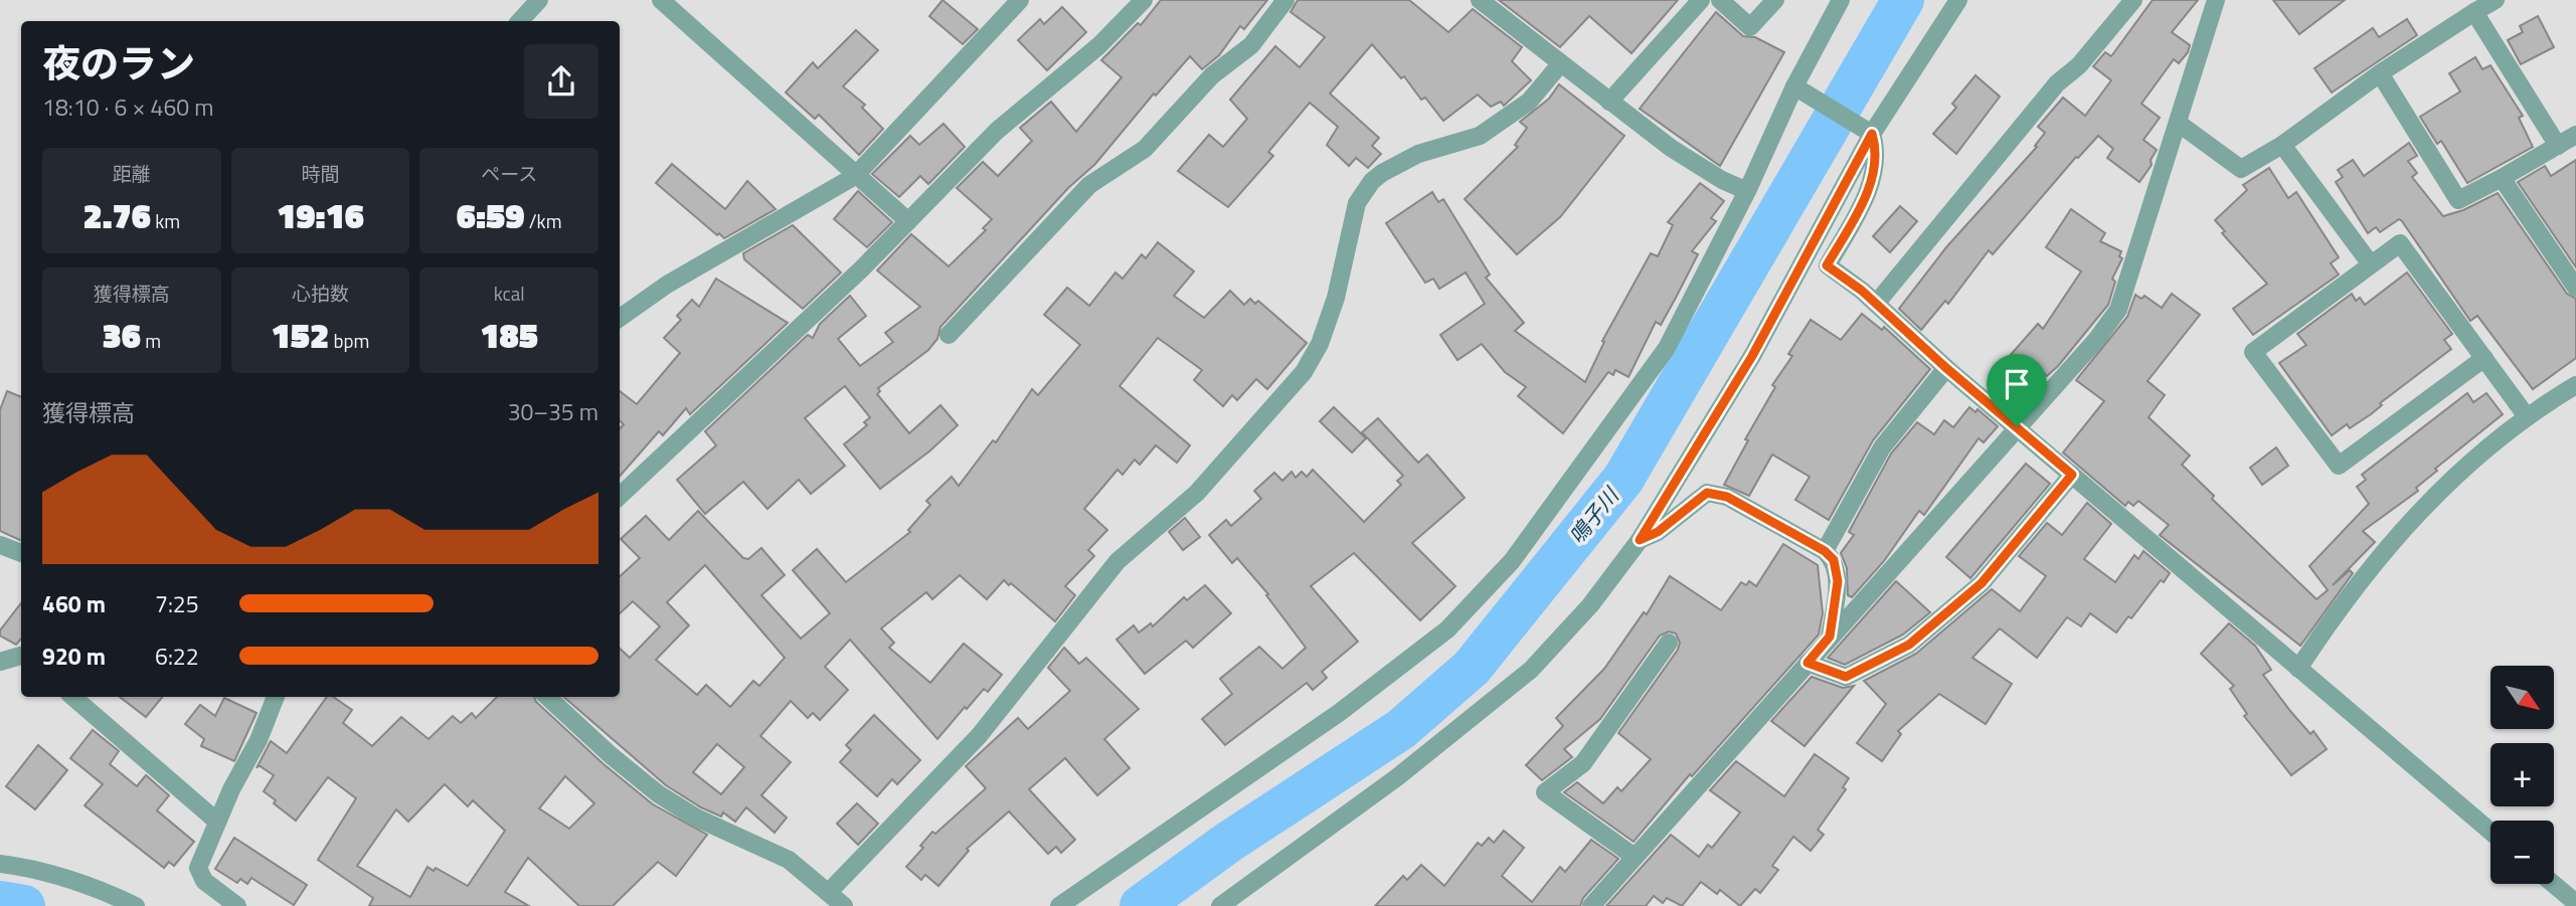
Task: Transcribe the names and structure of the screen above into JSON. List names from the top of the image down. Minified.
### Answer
{"water":["鳴子川"],"north":"bottom right","page":{"heading":["夜のラン","18:10 · 6 × 460 m"],"stats":[["距離","2.76 km"],["時間","19:16"],["ペース","6:59 /km"],["獲得標高","36 m"],["心拍数","152 bpm"],["kcal","185"]],"chart":["獲得標高","30–35 m"],"list":[{"name":"460 m","note":"7:25"},{"name":"920 m","note":"6:22"}],"map_buttons":["+","−"]}}
